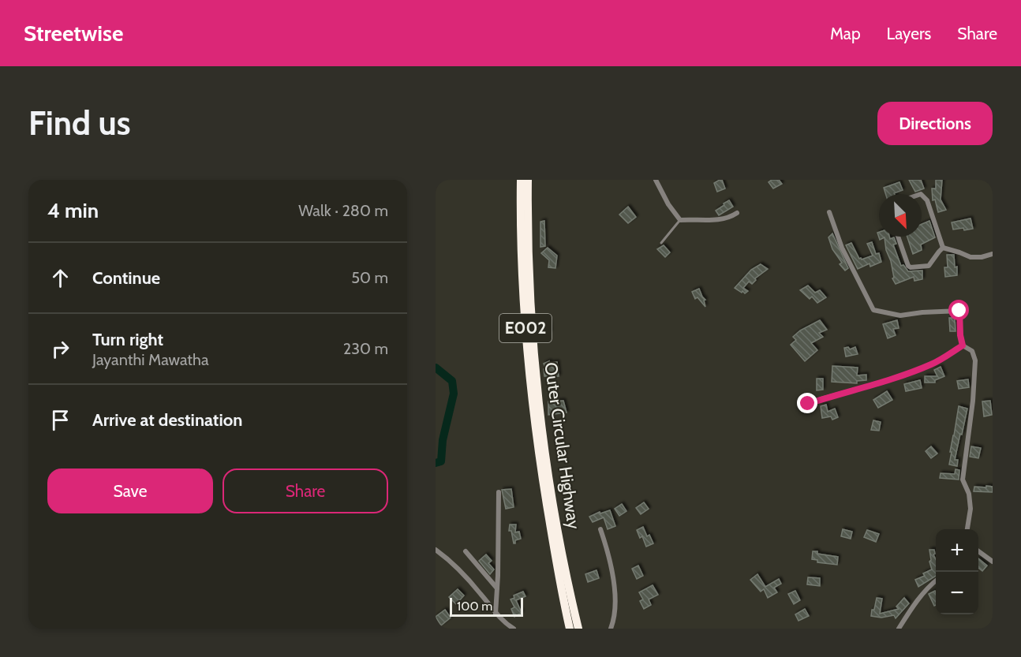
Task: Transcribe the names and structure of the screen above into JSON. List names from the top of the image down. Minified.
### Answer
{"streets":{"highway":["E002","Outer Circular Highway"]},"scale_bar":"100 m","north":"bottom right","page":{"header":"Streetwise","nav":["Map","Layers","Share"],"buttons":["Directions",["Save","Share"]],"title":"Find us","heading":["4 min","Walk · 280 m"],"list":[["Continue","50 m"],["Turn right","Jayanthi Mawatha","230 m"],"Arrive at destination"],"map_buttons":["+","−"],"scale":"100 m"}}
